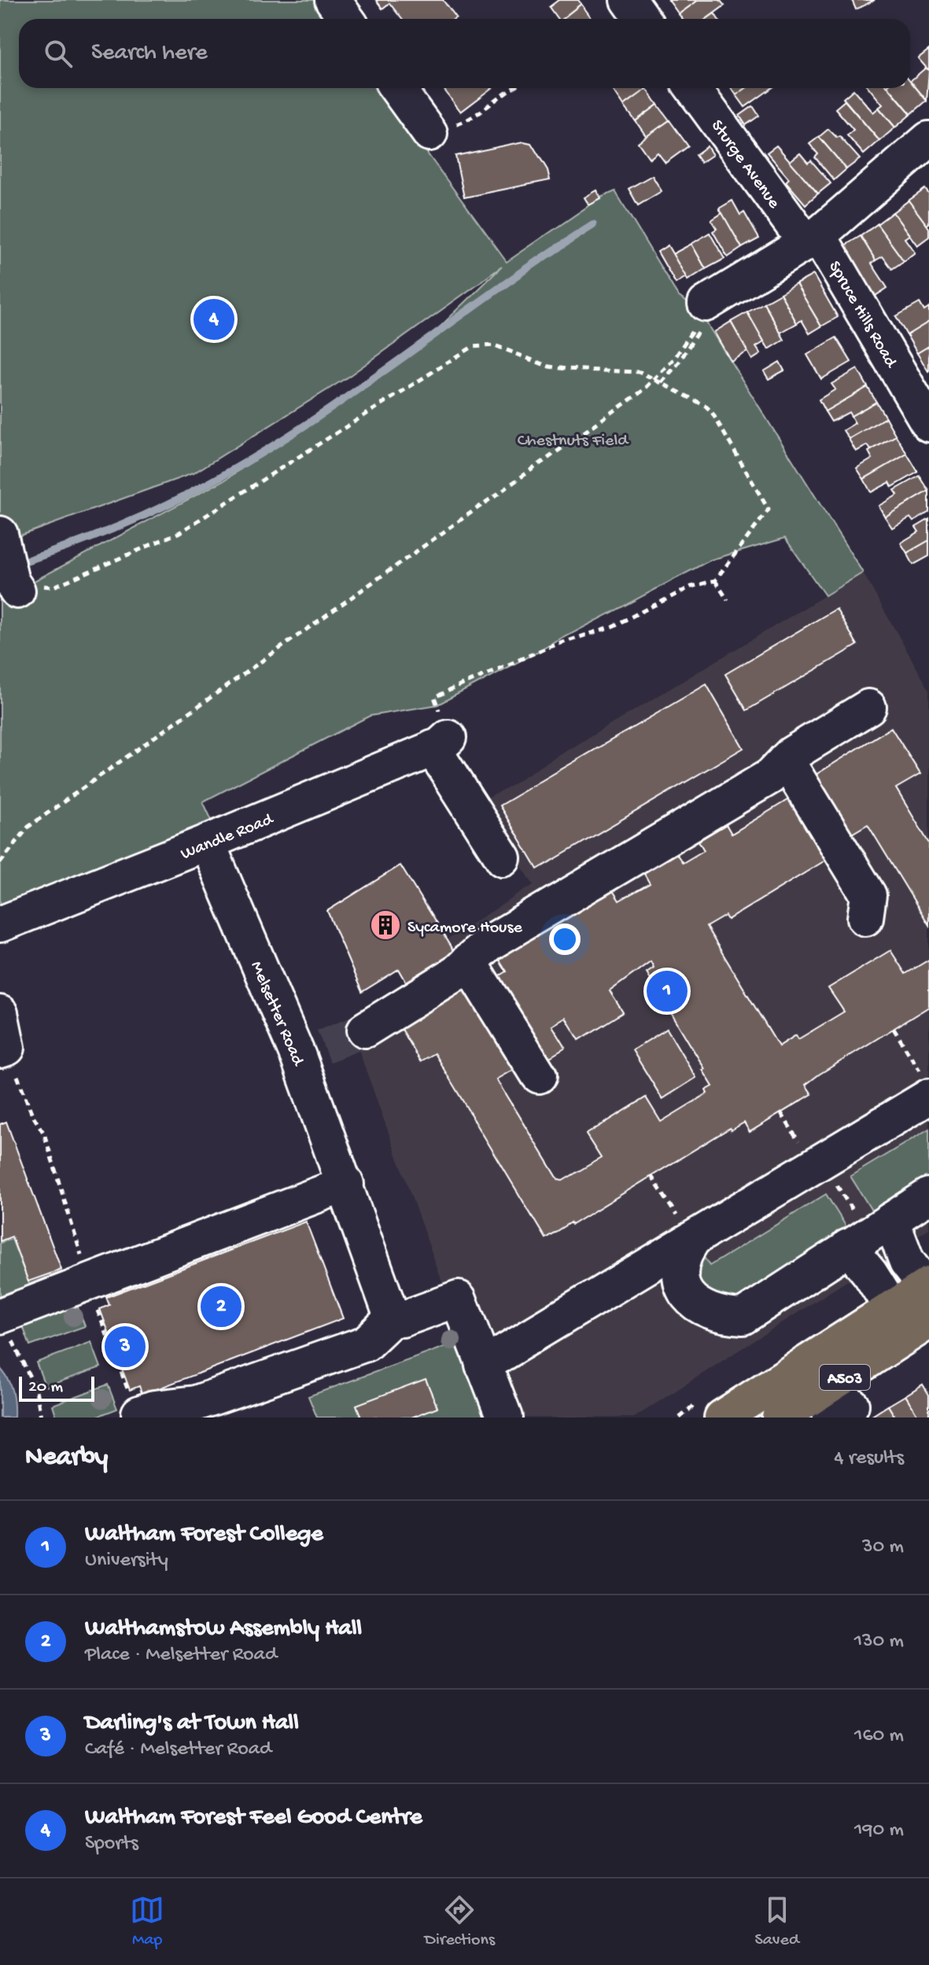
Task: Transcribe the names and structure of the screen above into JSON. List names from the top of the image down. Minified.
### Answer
{"streets":{"main road":["A503"],"street":["Sturge Avenue","Spruce Hills Road","Wandle Road","Melsetter Road"]},"crossings":[["Sturge Avenue","Spruce Hills Road"],["Wandle Road","Melsetter Road"]],"parks":["Chestnuts Field"],"places":{"building":["Sycamore House"]},"scale_bar":"20 m","page":{"search":"Search here","pins":["4","1","2","3"],"scale":"20 m","heading":["Nearby","4 results"],"list":[{"mark":"1","name":"Waltham Forest College","note":"University","value":"30 m"},{"mark":"2","name":"Walthamstow Assembly Hall","note":"Place · Melsetter Road","value":"130 m"},{"mark":"3","name":"Darling's at Town Hall","note":"Café · Melsetter Road","value":"160 m"},{"mark":"4","name":"Waltham Forest Feel Good Centre","note":"Sports","value":"190 m"}],"nav":["Map","Directions","Saved"]}}
